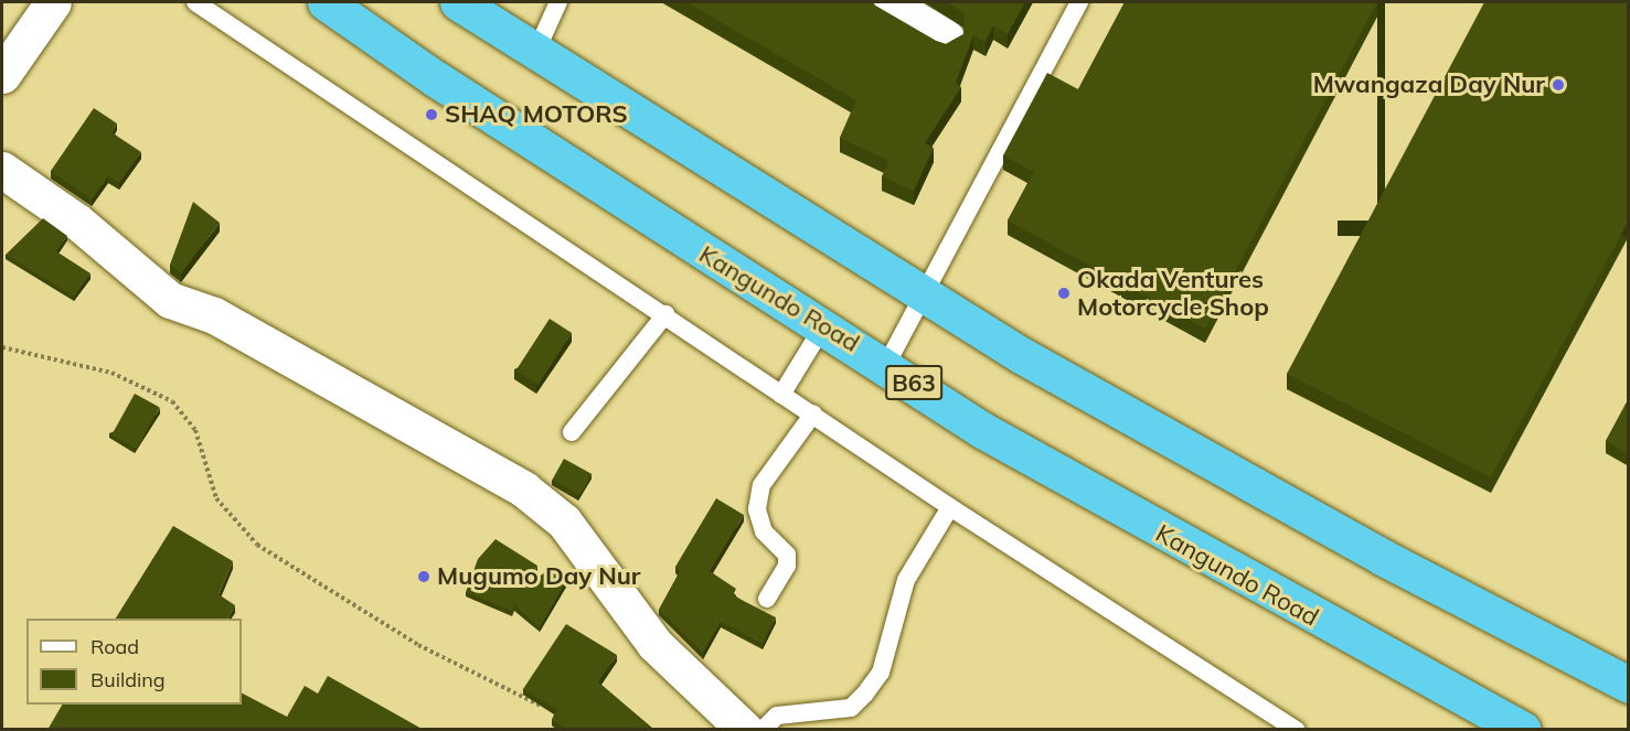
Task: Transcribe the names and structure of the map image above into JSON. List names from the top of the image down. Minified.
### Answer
{"streets":{"highway":["Kangundo Road","B63"]},"places":["Mwangaza Day Nur","SHAQ MOTORS","Okada Ventures Motorcycle Shop","Mugumo Day Nur"],"legend":["Road","Building"]}
